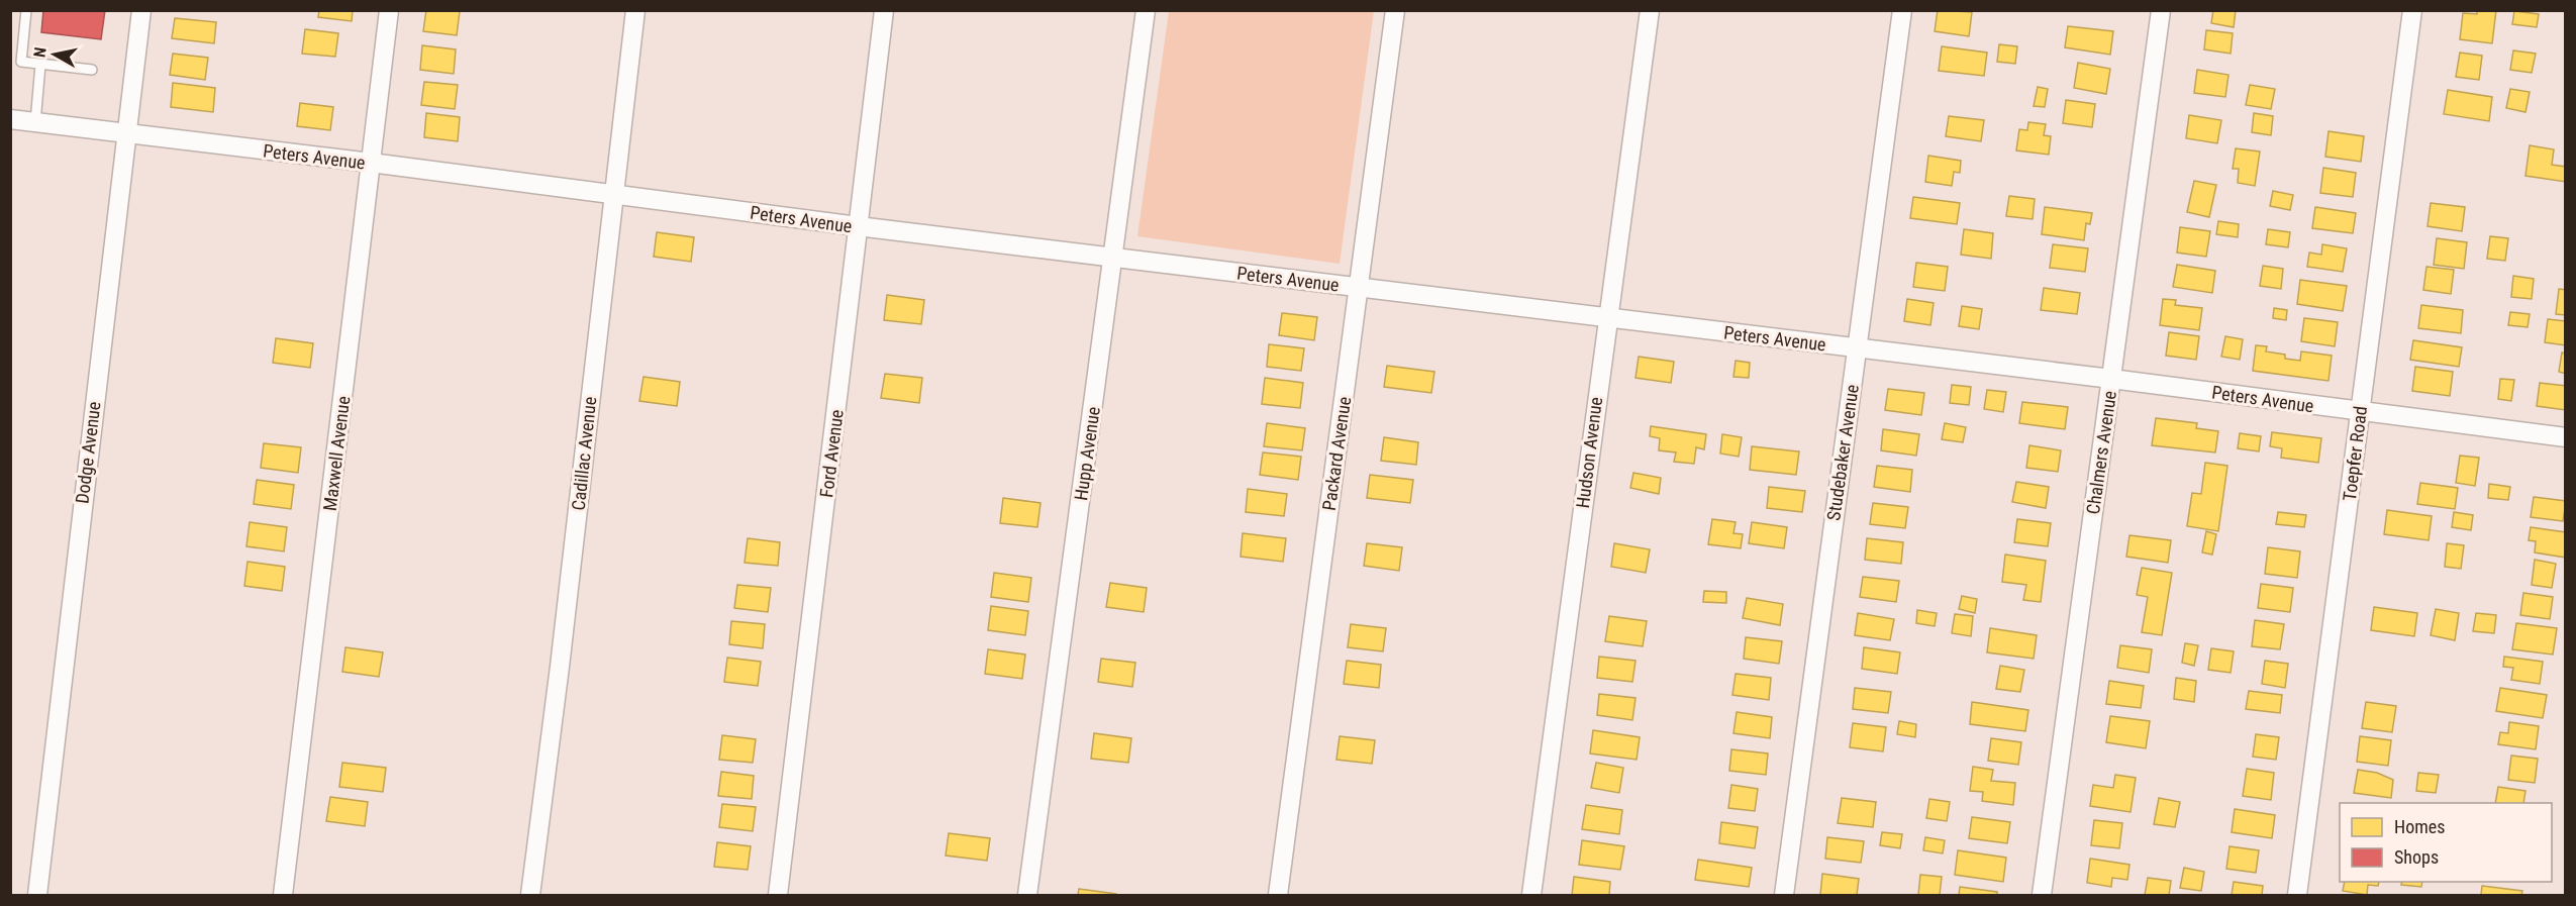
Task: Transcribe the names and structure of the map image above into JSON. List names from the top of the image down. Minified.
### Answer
{"streets":{"street":["Peters Avenue","Dodge Avenue","Hudson Avenue","Studebaker Avenue","Chalmers Avenue","Maxwell Avenue","Cadillac Avenue","Ford Avenue","Hupp Avenue","Packard Avenue","Toepfer Road"]},"crossings":[["Peters Avenue","Dodge Avenue"],["Peters Avenue","Hudson Avenue"],["Peters Avenue","Studebaker Avenue"],["Peters Avenue","Chalmers Avenue"],["Peters Avenue","Maxwell Avenue"],["Peters Avenue","Cadillac Avenue"],["Peters Avenue","Ford Avenue"],["Peters Avenue","Hupp Avenue"],["Peters Avenue","Packard Avenue"],["Peters Avenue","Toepfer Road"]],"legend":["Homes","Shops"],"north":"left"}
